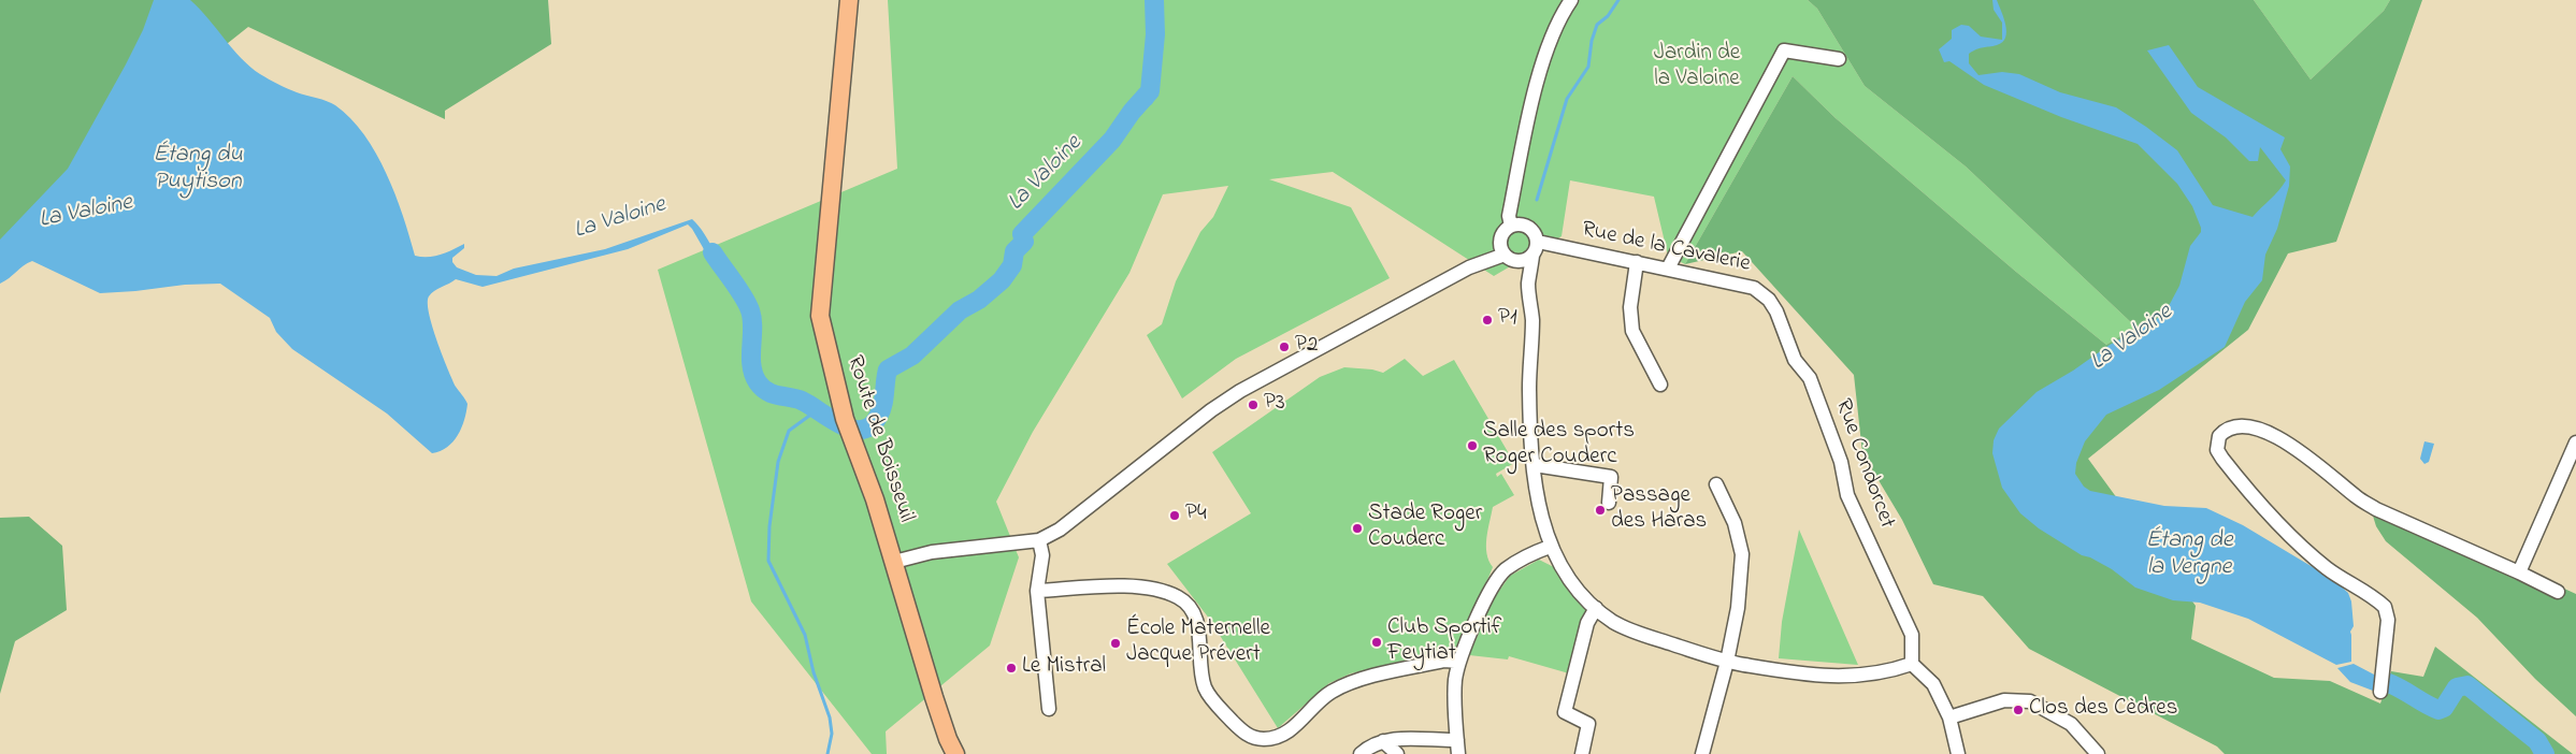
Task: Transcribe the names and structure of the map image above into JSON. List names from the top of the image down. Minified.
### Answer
{"streets":{"main road":["Route de Boisseuil"],"street":["Rue de la Cavalerie","Rue Condorcet"]},"crossings":[["Rue de la Cavalerie","Rue Condorcet"]],"water":["Étang du Puytison","La Valoine","Étang de la Vergne"],"parks":["Jardin de la Valoine"],"places":["P1","P2","P3","Salle des sports Roger Couderc","Passage des Haras","P4","Stade Roger Couderc","Club Sportif Feytiat","École Maternelle Jacque Prévert","Le Mistral","Clos des Cèdres"]}
